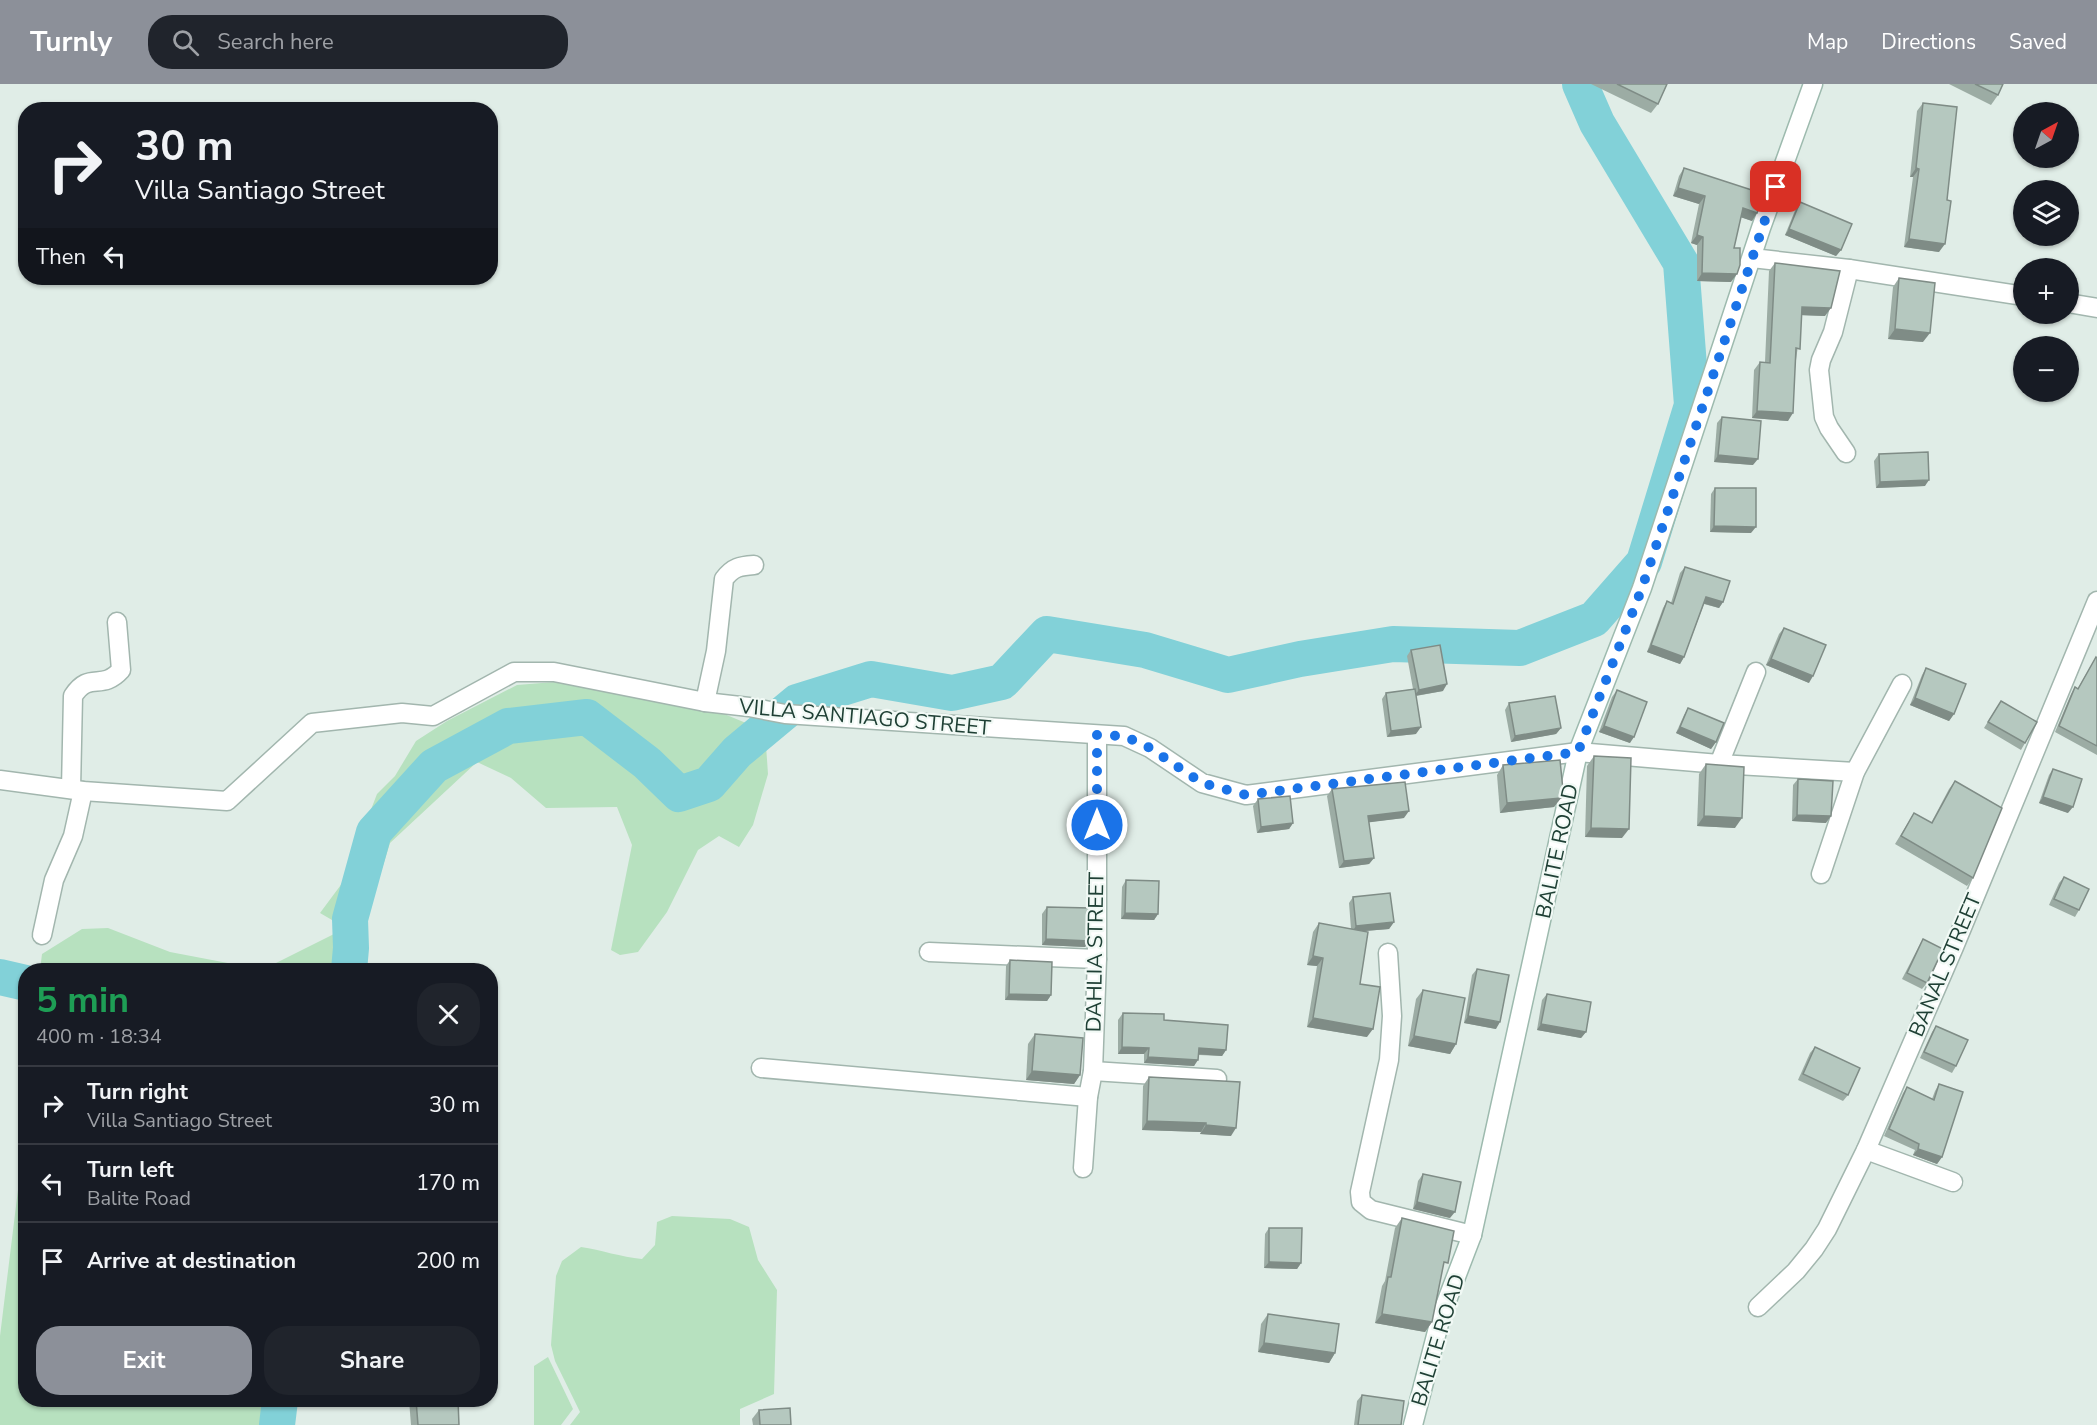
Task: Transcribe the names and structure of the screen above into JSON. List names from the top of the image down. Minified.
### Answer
{"streets":{"street":["VILLA SANTIAGO STREET","BALITE ROAD","DAHLIA STREET","BANAL STREET"]},"crossings":[["VILLA SANTIAGO STREET","BALITE ROAD"],["VILLA SANTIAGO STREET","DAHLIA STREET"]],"north":"top right","page":{"header":"Turnly","search":"Search here","nav":["Map","Directions","Saved"],"map_buttons":["+","−"],"turn":["30 m","Villa Santiago Street"],"then":"Then","heading":["5 min","400 m · 18:34"],"list":[{"name":"Turn right","note":"Villa Santiago Street","value":"30 m"},{"name":"Turn left","note":"Balite Road","value":"170 m"},{"name":"Arrive at destination","value":"200 m"}],"buttons":["Exit","Share"]}}
